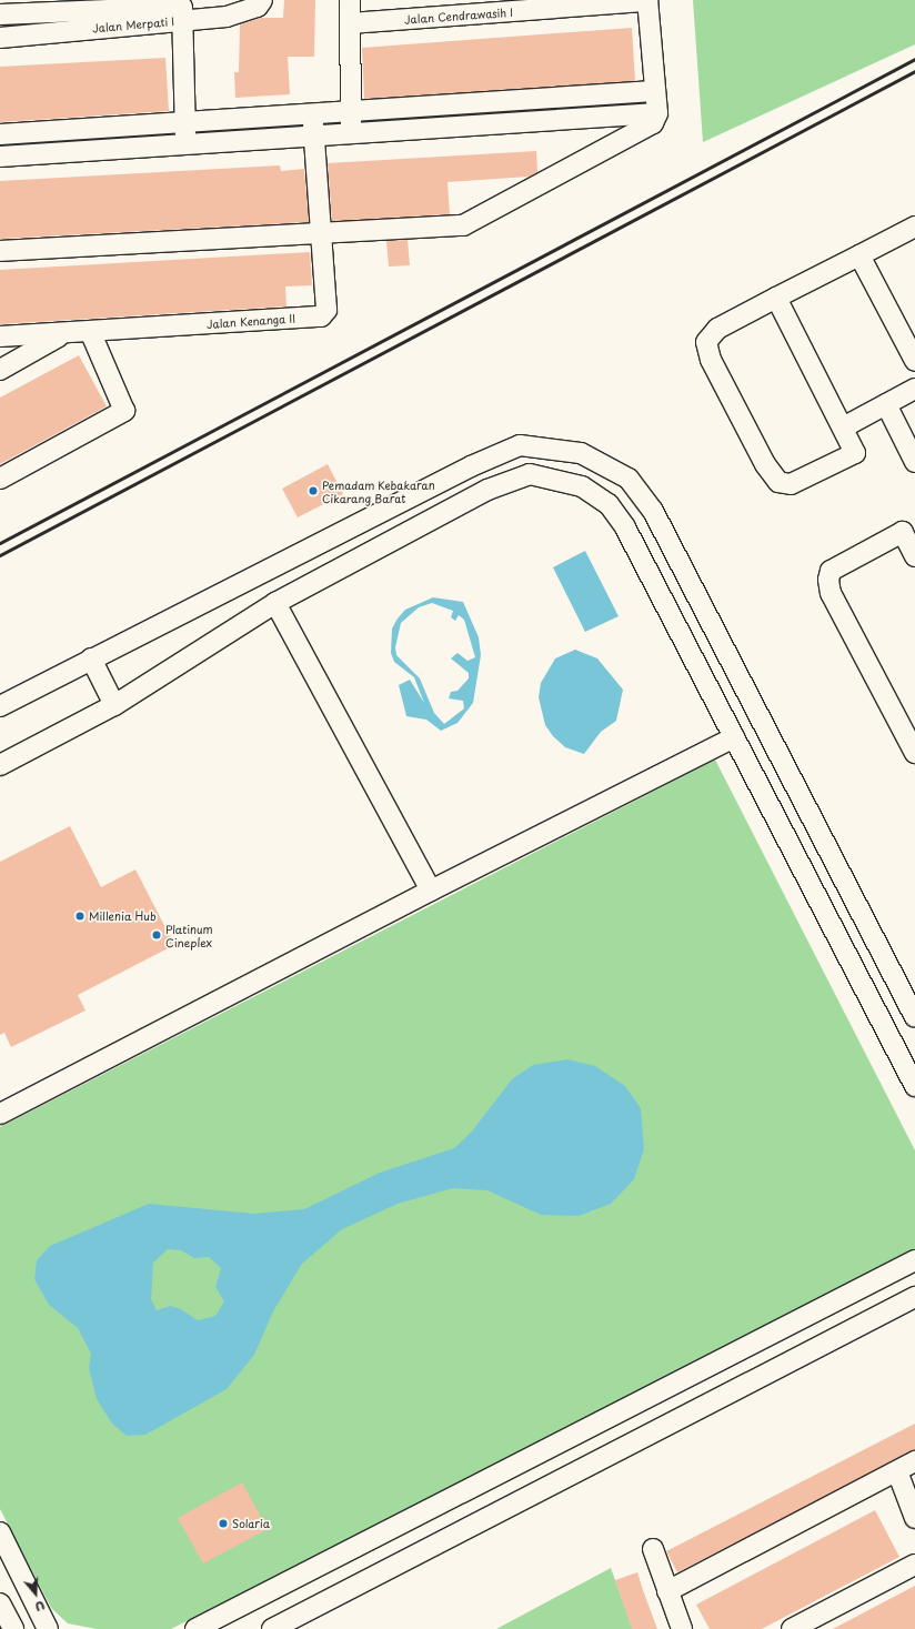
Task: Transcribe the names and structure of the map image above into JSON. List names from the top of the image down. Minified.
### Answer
{"streets":{"street":["Jalan Cendrawasih I","Jalan Merpati I","Jalan Kenanga II"]},"places":["Pemadam Kebakaran Cikarang Barat","Millenia Hub","Platinum Cineplex","Solaria"],"north":"bottom"}
